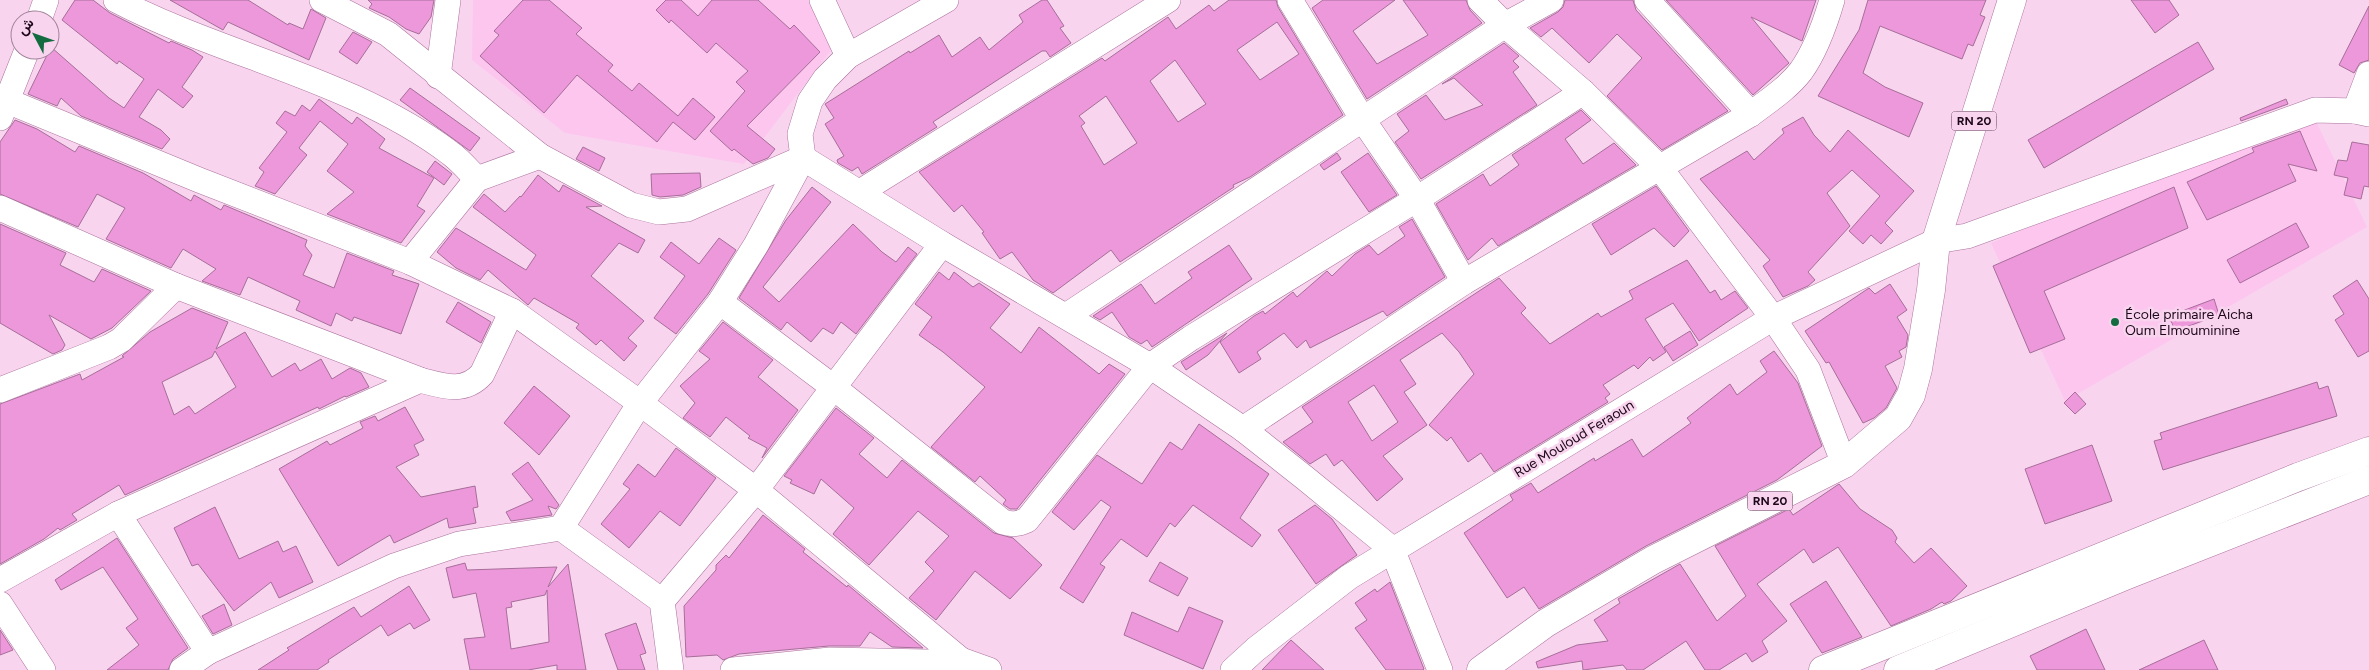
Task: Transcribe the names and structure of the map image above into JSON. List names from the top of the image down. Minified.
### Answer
{"streets":{"main road":["RN 20"],"street":["Rue Mouloud Feraoun"]},"crossings":[["RN 20","Rue Mouloud Feraoun"]],"places":["École primaire Aicha Oum Elmouminine"],"north":"top left"}
